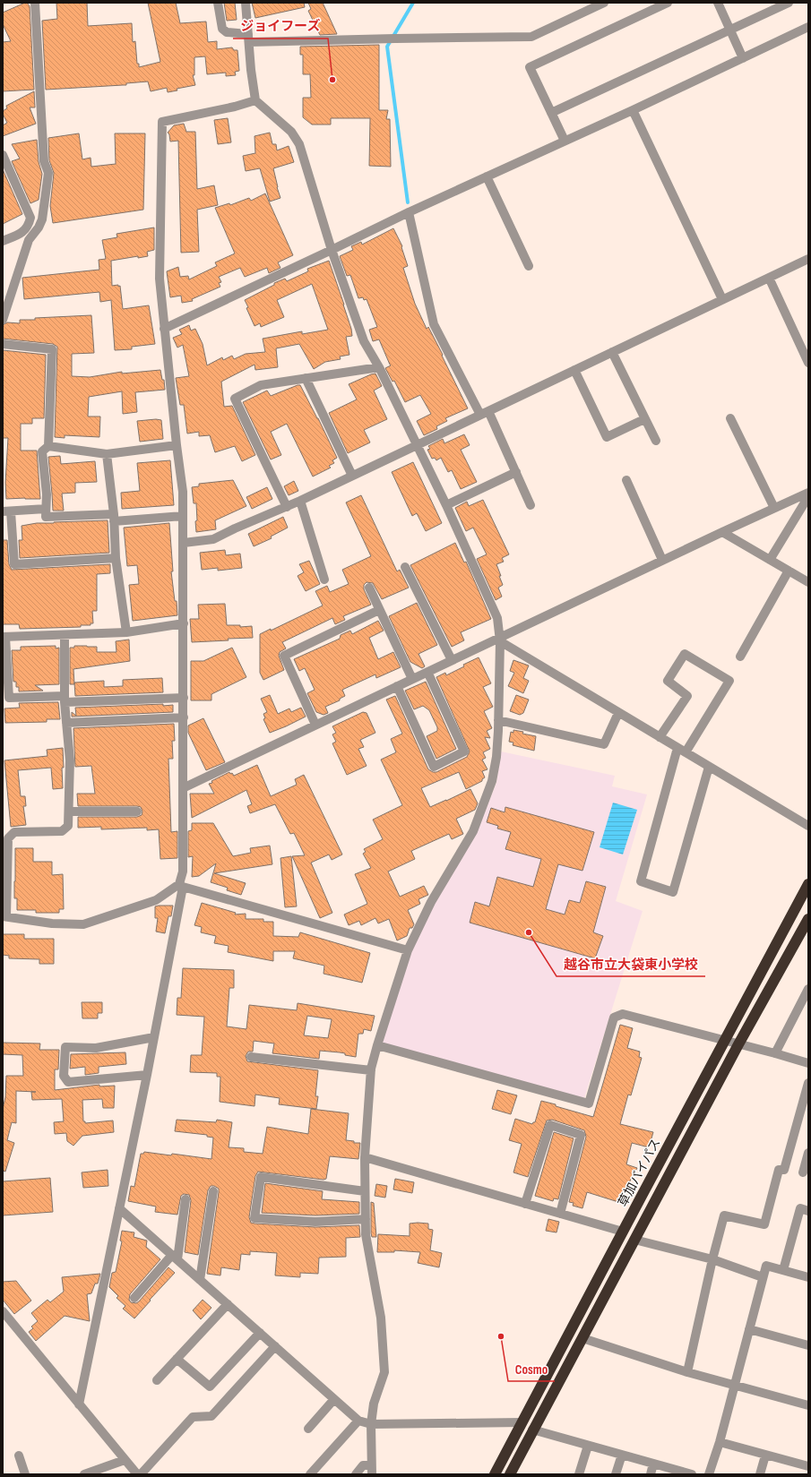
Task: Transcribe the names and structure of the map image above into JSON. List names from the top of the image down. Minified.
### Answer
{"streets":{"highway":["草加バイパス"]},"places":["ジョイフーズ","越谷市立大袋東小学校","Cosmo"]}
